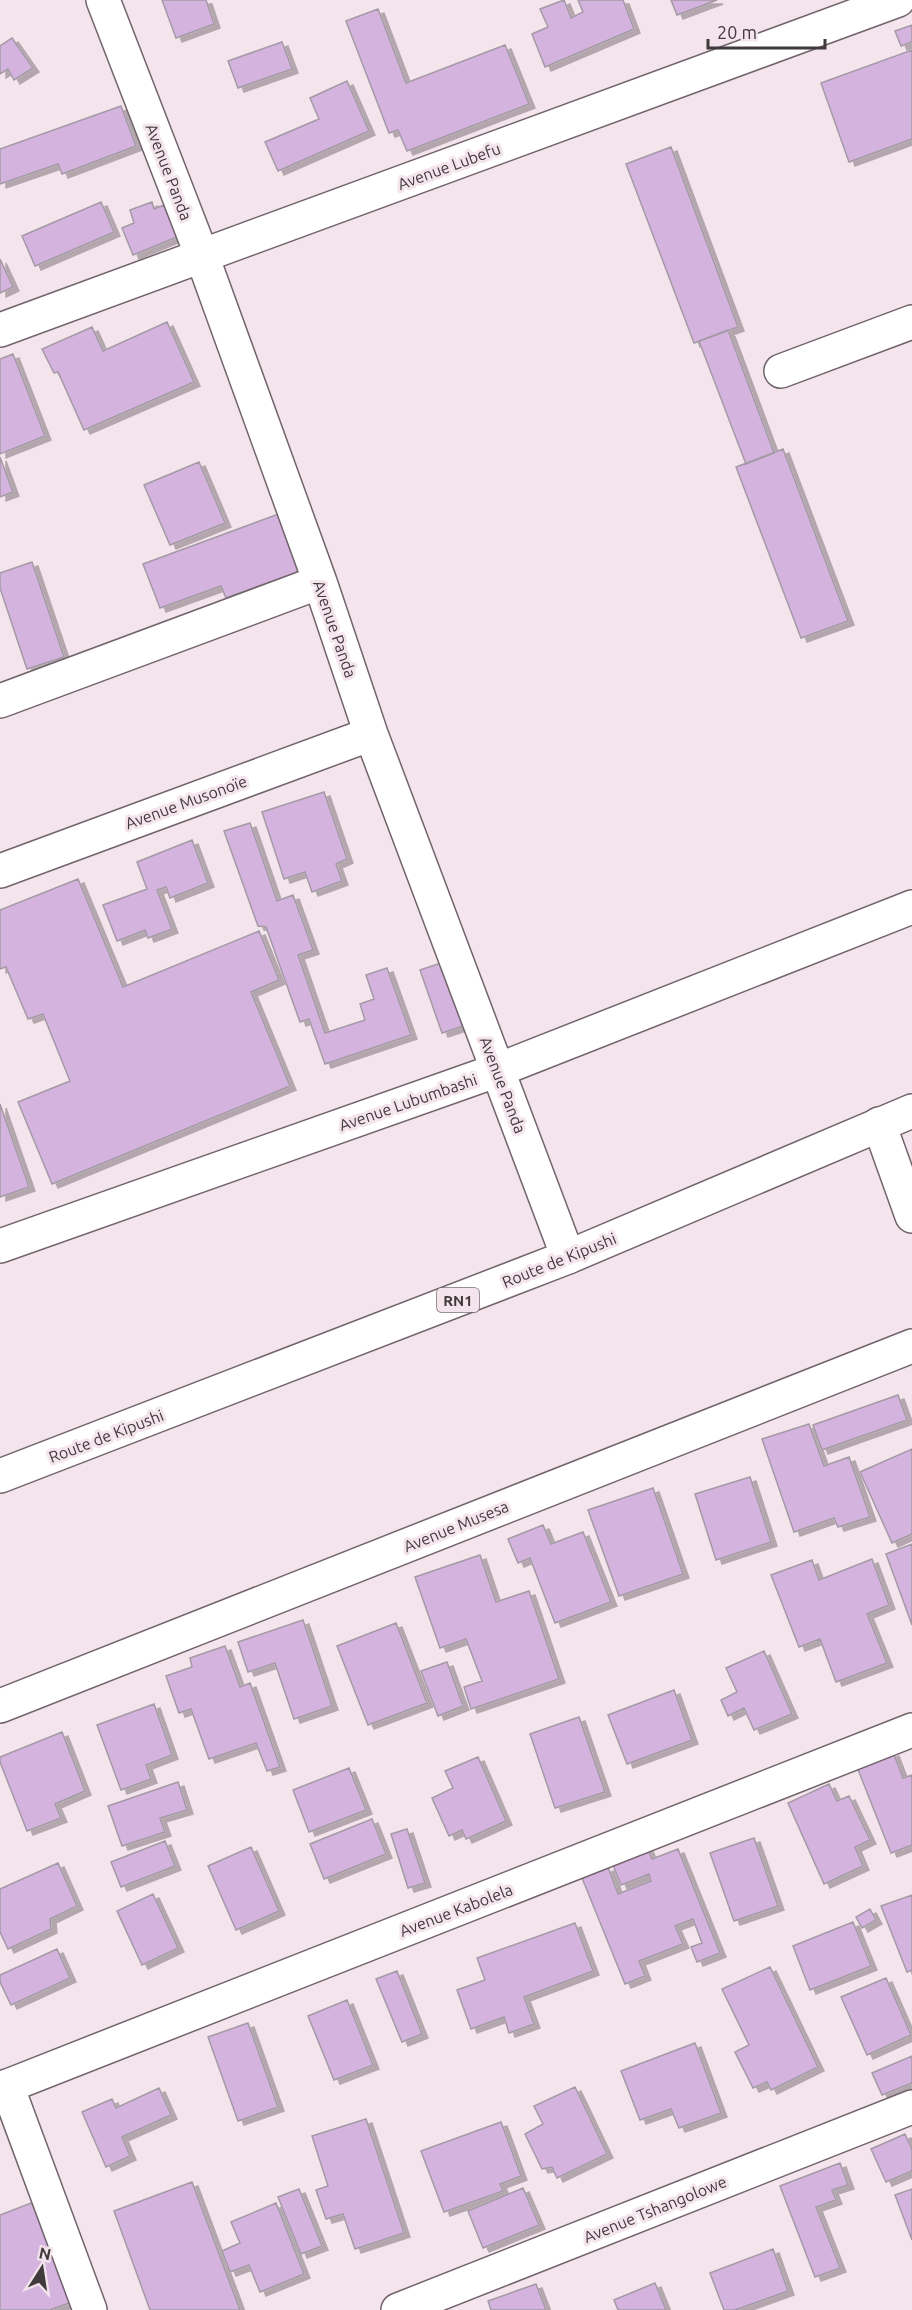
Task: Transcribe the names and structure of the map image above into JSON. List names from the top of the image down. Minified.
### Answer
{"streets":{"main road":["Avenue Lubefu","Avenue Panda","Avenue Musonoïe","Avenue Lubumbashi","Route de Kipushi","RN1","Avenue Musesa","Avenue Kabolela","Avenue Tshangolowe"]},"crossings":[["Avenue Lubefu","Avenue Panda"],["Avenue Panda","Avenue Musonoïe"],["Avenue Panda","Avenue Lubumbashi"],["Avenue Panda","Route de Kipushi"]],"scale_bar":"20 m","north":"top"}
